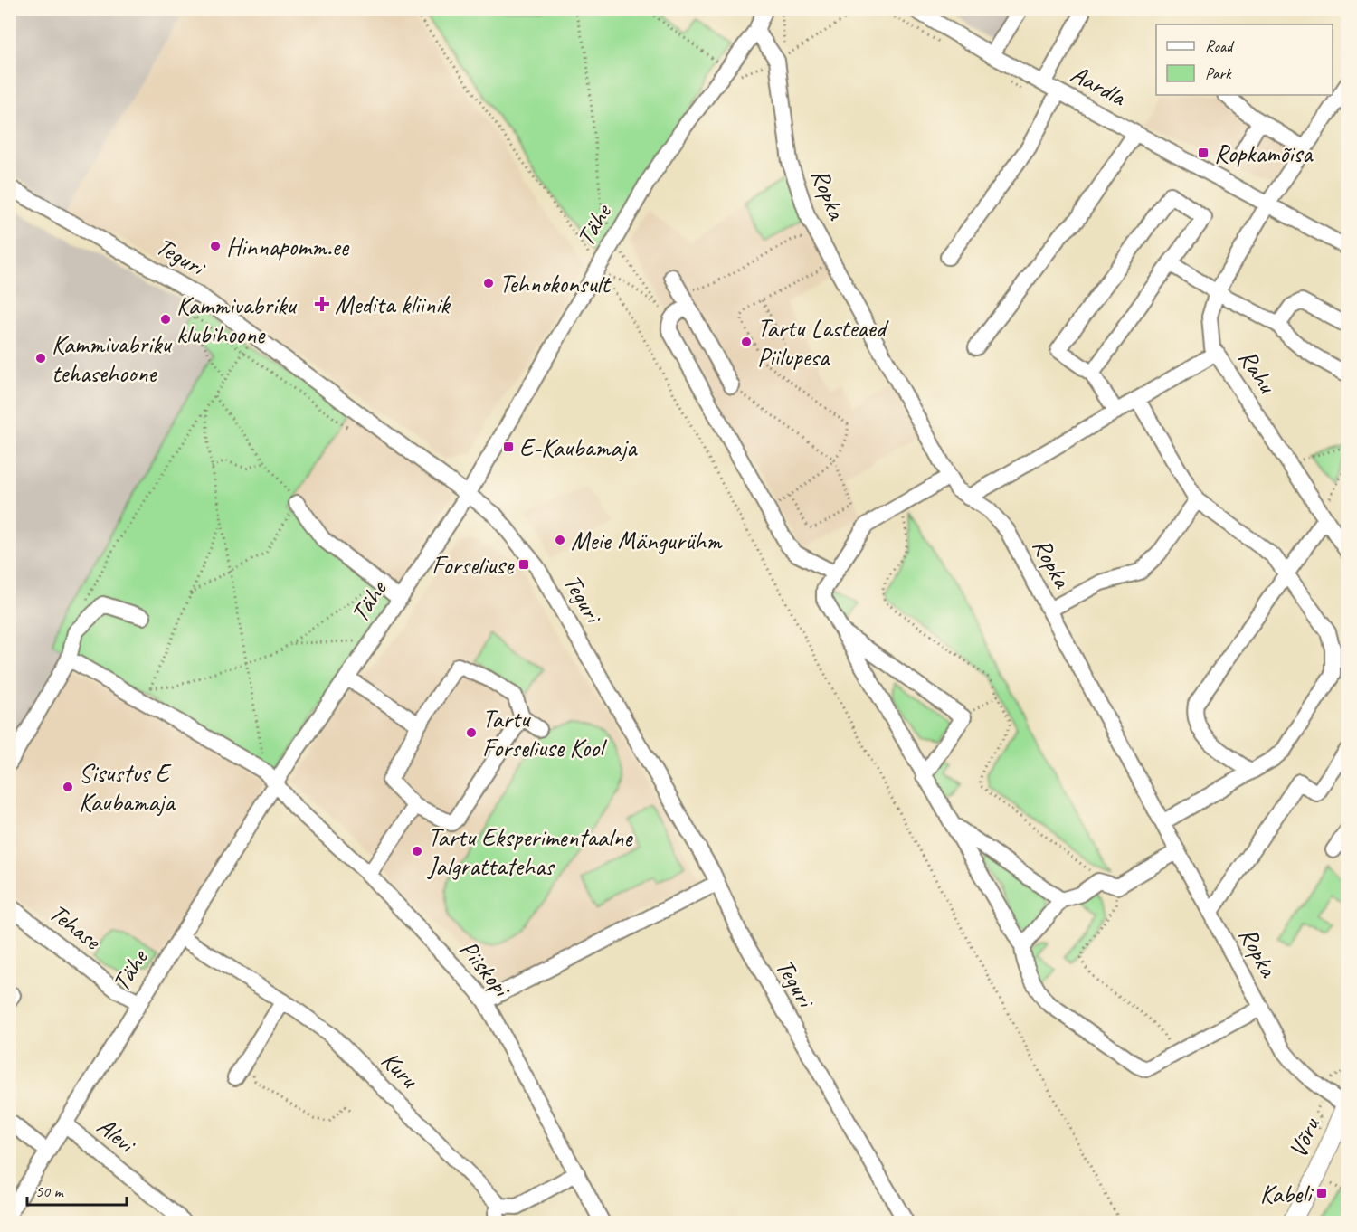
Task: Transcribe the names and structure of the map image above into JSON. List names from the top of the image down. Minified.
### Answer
{"streets":{"main road":["Võru"],"street":["Aardla","Ropka","Tähe","Teguri","Rahu","Tehase","Piiskopi","Kuru","Alevi"]},"crossings":[["Aardla","Rahu"],["Ropka","Tähe"],["Ropka","Võru"],["Tähe","Teguri"],["Tähe","Tehase"],["Tähe","Piiskopi"],["Tähe","Kuru"],["Tähe","Alevi"]],"places":{"transit":["Ropkamõisa","E-Kaubamaja","Forseliuse","Kabeli"],"other":["Hinnapomm.ee","Tehnokonsult","Kammivabriku klubihoone","Tartu Lasteaed Piilupesa","Kammivabriku tehasehoone","Meie Mängurühm","Tartu Forseliuse Kool","Sisustus E Kaubamaja","Tartu Eksperimentaalne Jalgrattatehas"],"health":["Medita kliinik"]},"legend":["Road","Park"],"scale_bar":"50 m"}
